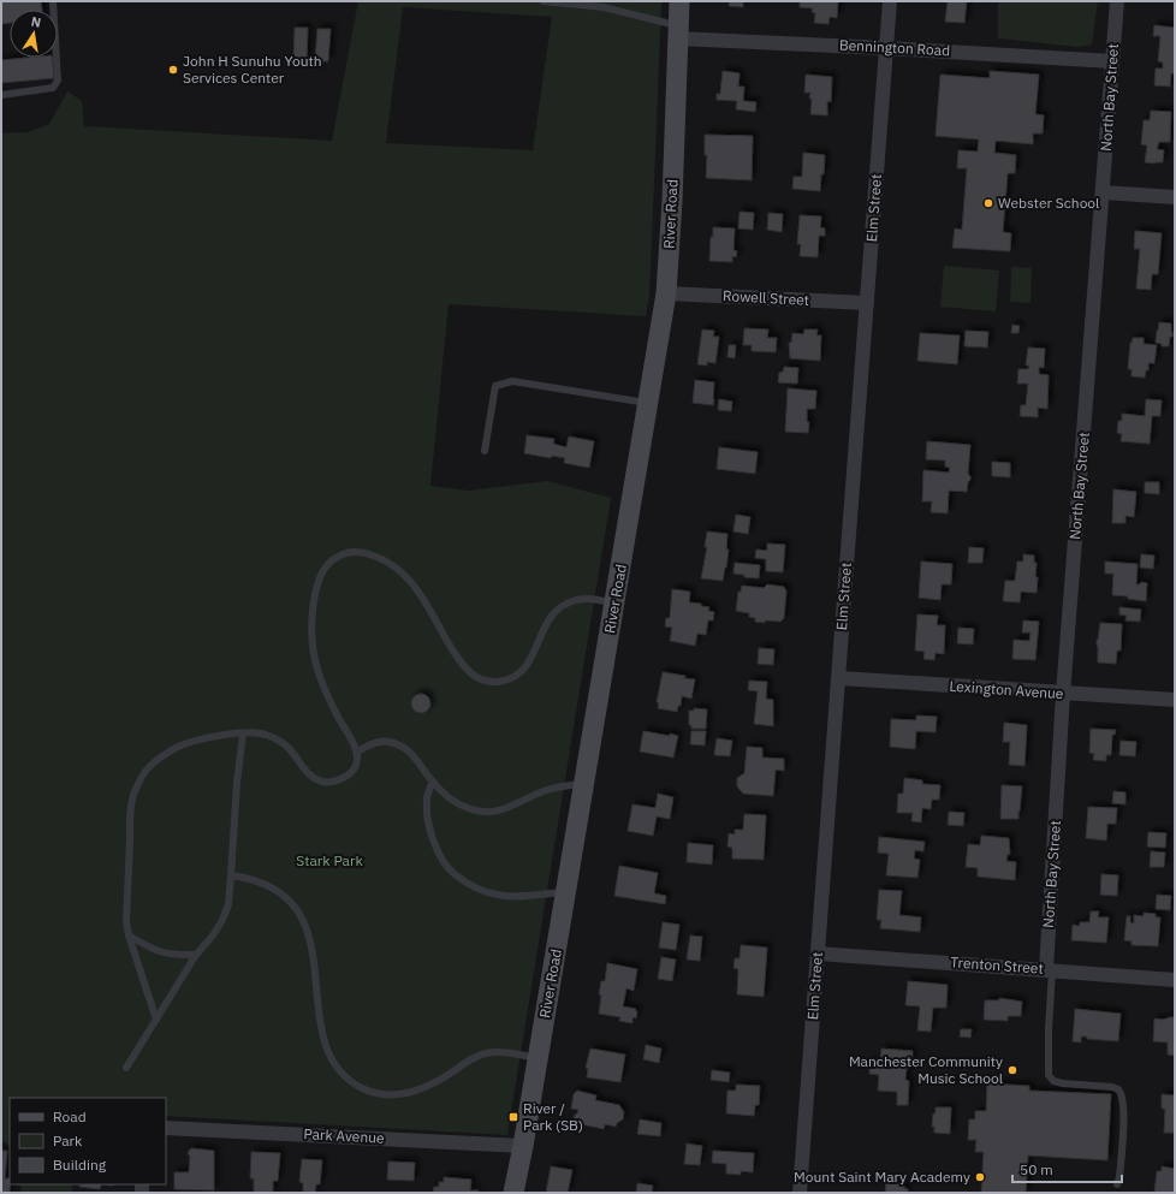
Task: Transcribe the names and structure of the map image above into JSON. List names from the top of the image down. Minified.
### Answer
{"streets":{"street":["Bennington Road","North Bay Street","Elm Street","River Road","Rowell Street","Lexington Avenue","Trenton Street","Park Avenue"]},"crossings":[["Bennington Road","North Bay Street"],["Bennington Road","Elm Street"],["Bennington Road","River Road"],["North Bay Street","Lexington Avenue"],["North Bay Street","Trenton Street"],["Elm Street","Rowell Street"],["Elm Street","Lexington Avenue"],["Elm Street","Trenton Street"],["River Road","Rowell Street"],["River Road","Park Avenue"]],"parks":["Stark Park"],"places":{"other":["John H Sunuhu Youth Services Center","Webster School","Manchester Community Music School","Mount Saint Mary Academy"],"transit":["River / Park (SB)"]},"legend":["Road","Park","Building"],"scale_bar":"50 m","north":"top"}
